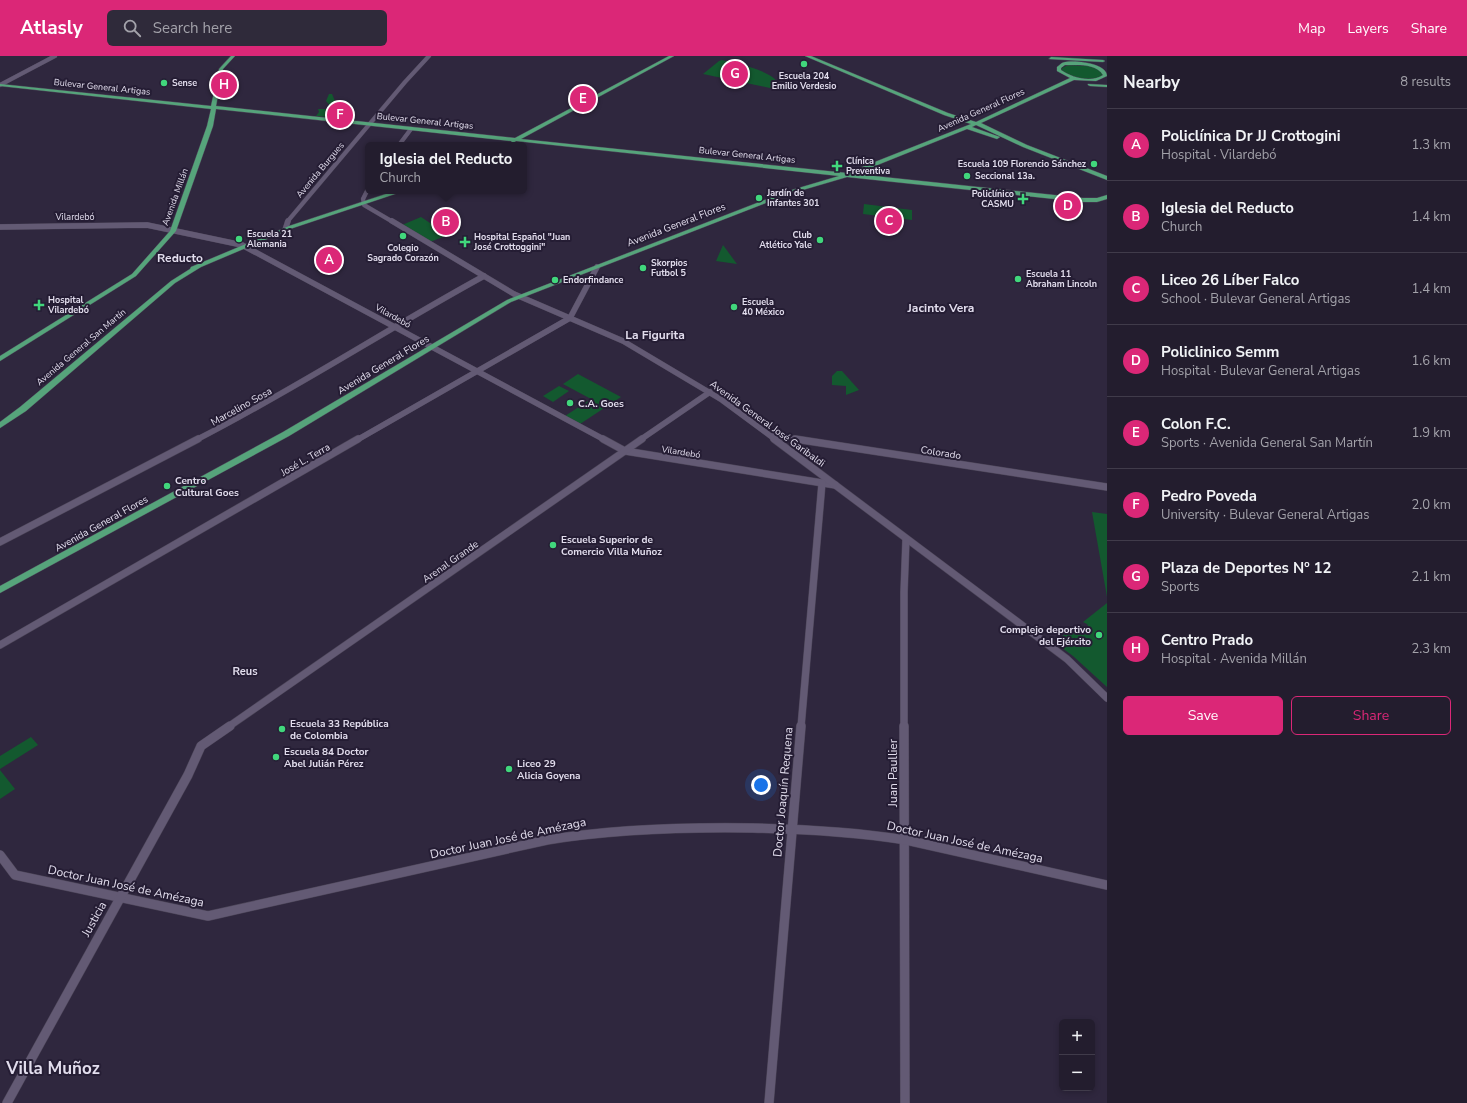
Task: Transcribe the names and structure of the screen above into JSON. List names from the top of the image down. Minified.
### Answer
{"streets":{"main road":["Bulevar General Artigas","Avenida General Flores","Avenida Millán","Avenida General San Martín"],"street":["Avenida Burgues","Vilardebó","Marcelino Sosa","Avenida General José Garibaldi","Colorado","José L. Terra","Arenal Grande","Juan Paullier","Doctor Joaquín Requena","Doctor Juan José de Amézaga","Justicia"]},"crossings":[["Bulevar General Artigas","Avenida General Flores"],["Bulevar General Artigas","Avenida Burgues"],["Bulevar General Artigas","Avenida Millán"],["Avenida General Flores","Vilardebó"],["Avenida General Flores","Avenida General José Garibaldi"],["Avenida Burgues","Avenida General San Martín"],["Avenida Millán","Vilardebó"],["Vilardebó","Avenida General San Martín"],["Vilardebó","Marcelino Sosa"],["Vilardebó","Avenida General José Garibaldi"],["Vilardebó","José L. Terra"],["Vilardebó","Arenal Grande"],["Vilardebó","Doctor Joaquín Requena"],["Avenida General San Martín","Avenida General José Garibaldi"],["Marcelino Sosa","Avenida General José Garibaldi"],["Avenida General José Garibaldi","Colorado"],["Avenida General José Garibaldi","José L. Terra"],["Avenida General José Garibaldi","Arenal Grande"],["Avenida General José Garibaldi","Juan Paullier"],["Arenal Grande","Justicia"],["Juan Paullier","Doctor Juan José de Amézaga"],["Doctor Joaquín Requena","Doctor Juan José de Amézaga"],["Doctor Juan José de Amézaga","Justicia"]],"districts":["Reducto","Jacinto Vera","La Figurita","Reus","Villa Muñoz"],"places":{"other":["Escuela 204 Emilio Verdesio","Sense","Escuela 109 Florencio Sánchez","Seccional 13a.","Jardín de Infantes 301","Colegio Sagrado Corazón","Escuela 21 Alemania","Club Atlético Yale","Skorpios Futbol 5","Escuela 11 Abraham Lincoln","Endorfindance","Escuela 40 México","C.A. Goes","Centro Cultural Goes","Escuela Superior de Comercio Villa Muñoz","Complejo deportivo del Ejército","Escuela 33 República de Colombia","Escuela 84 Doctor Abel Julián Pérez","Liceo 29 Alicia Goyena"],"health":["Clínica Preventiva","Policlínico CASMU","Hospital Español \"Juan José Crottoggini\"","Hospital Vilardebó"]},"page":{"header":"Atlasly","search":"Search here","nav":["Map","Layers","Share"],"heading":["Nearby","8 results"],"pins":["G","H","E","F","D","C","B","A"],"list":[{"mark":"A","name":"Policlínica Dr JJ Crottogini","note":"Hospital · Vilardebó","value":"1.3 km"},{"mark":"B","name":"Iglesia del Reducto","note":"Church","value":"1.4 km"},{"mark":"C","name":"Liceo 26 Líber Falco","note":"School · Bulevar General Artigas","value":"1.4 km"},{"mark":"D","name":"Policlinico Semm","note":"Hospital · Bulevar General Artigas","value":"1.6 km"},{"mark":"E","name":"Colon F.C.","note":"Sports · Avenida General San Martín","value":"1.9 km"},{"mark":"F","name":"Pedro Poveda","note":"University · Bulevar General Artigas","value":"2.0 km"},{"mark":"G","name":"Plaza de Deportes Nº 12","note":"Sports","value":"2.1 km"},{"mark":"H","name":"Centro Prado","note":"Hospital · Avenida Millán","value":"2.3 km"}],"popup":["Iglesia del Reducto","Church"],"buttons":["Save","Share"],"map_buttons":["+","−"]}}
